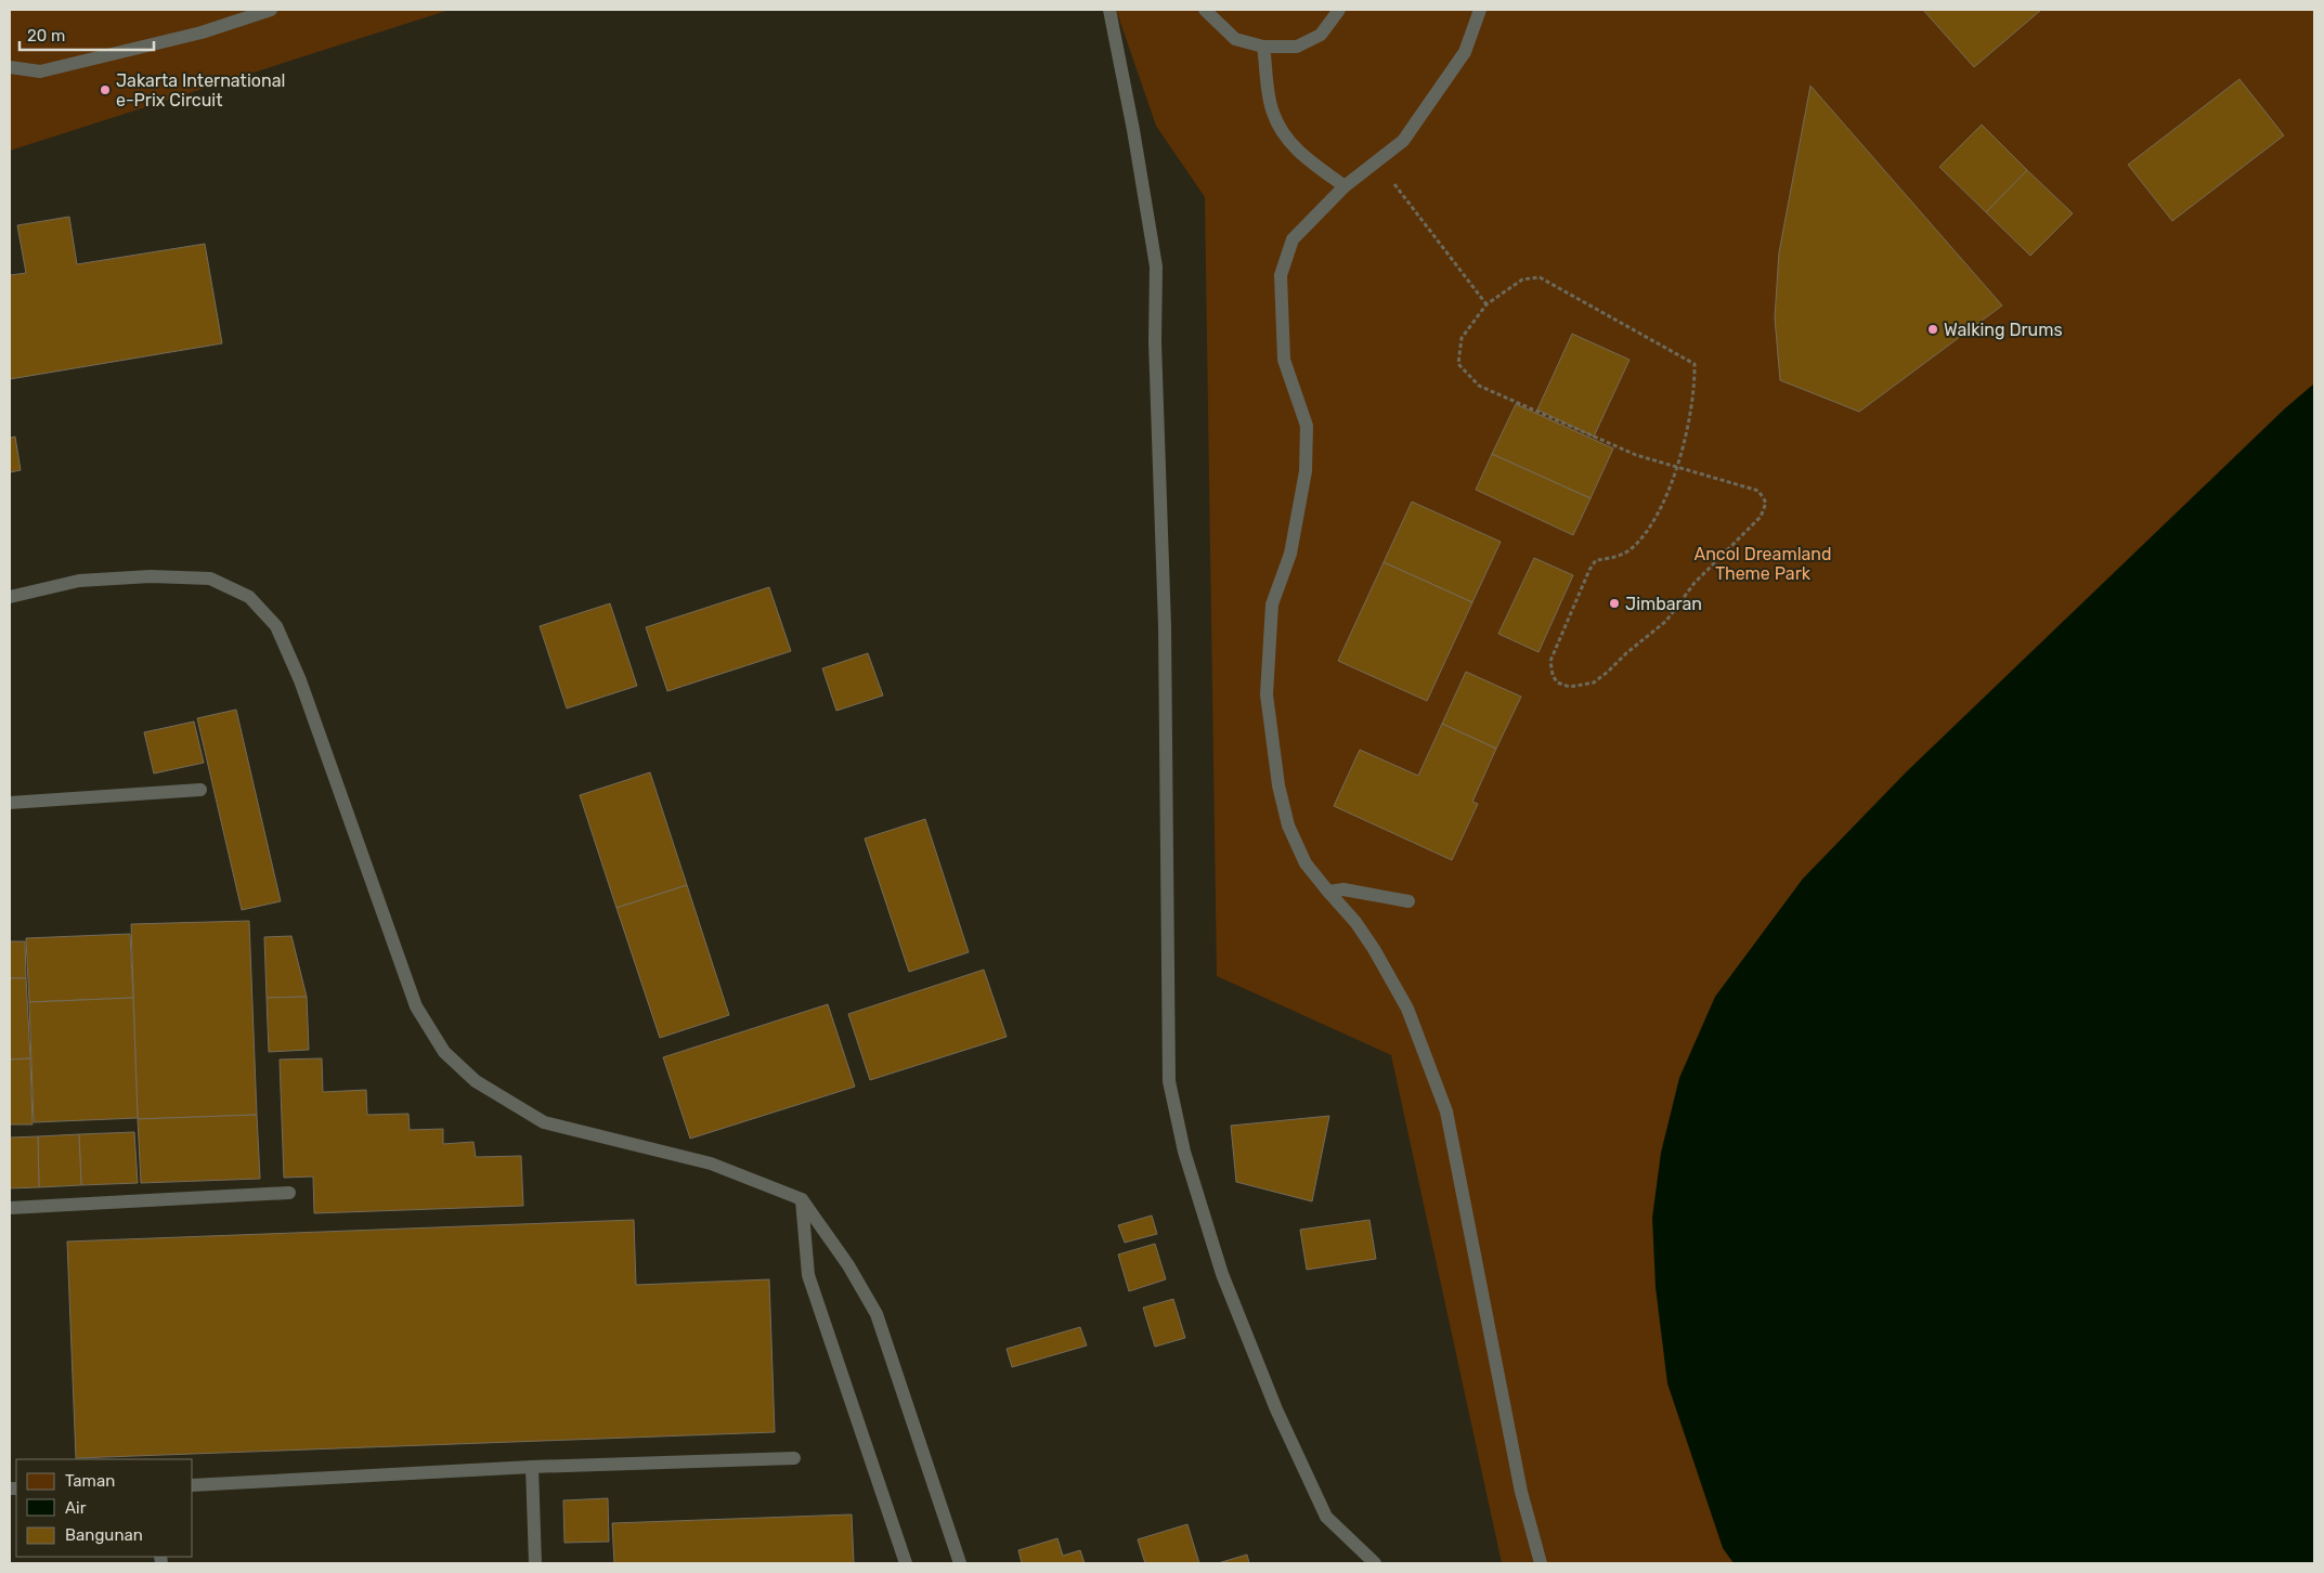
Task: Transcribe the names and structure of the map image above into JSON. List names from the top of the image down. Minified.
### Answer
{"parks":["Ancol Dreamland Theme Park"],"places":["Jakarta International e-Prix Circuit","Walking Drums","Jimbaran"],"legend":["Taman","Air","Bangunan"],"scale_bar":"20 m"}
